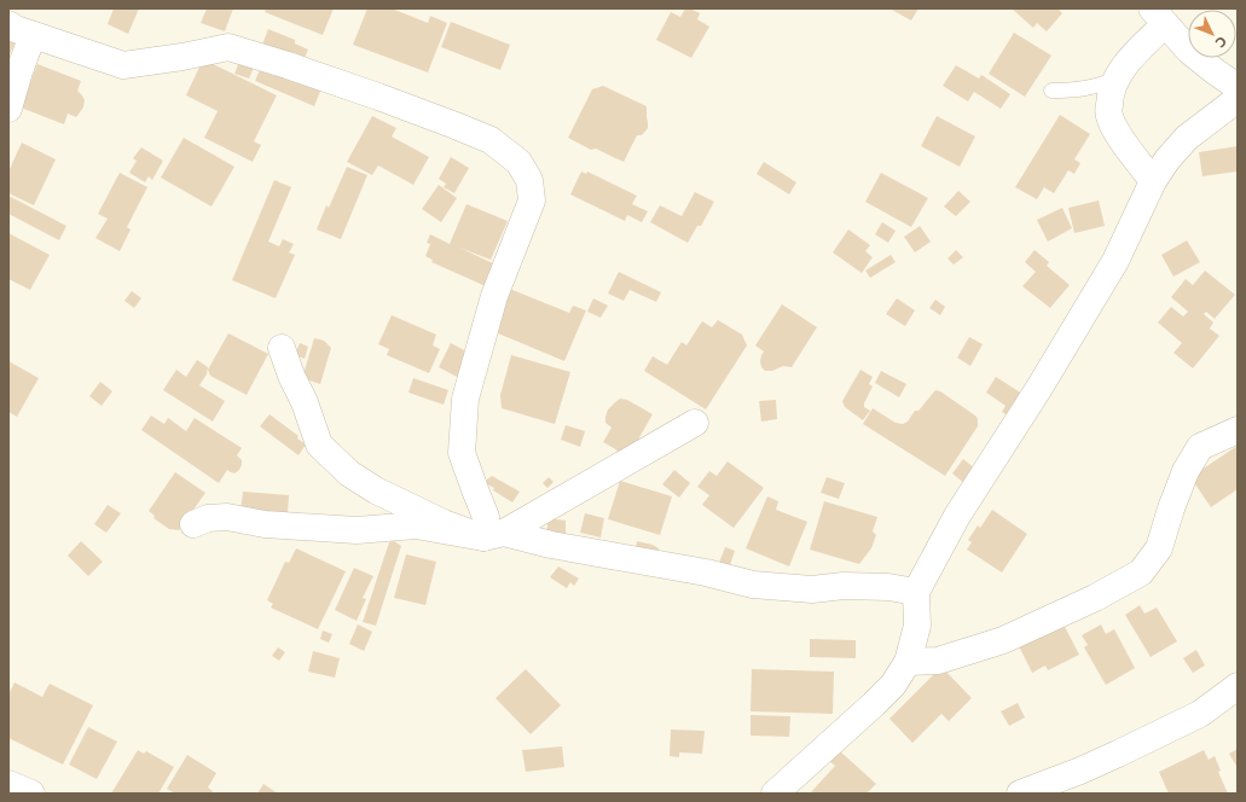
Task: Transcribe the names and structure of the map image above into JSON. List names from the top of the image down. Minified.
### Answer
{"north":"bottom right"}
